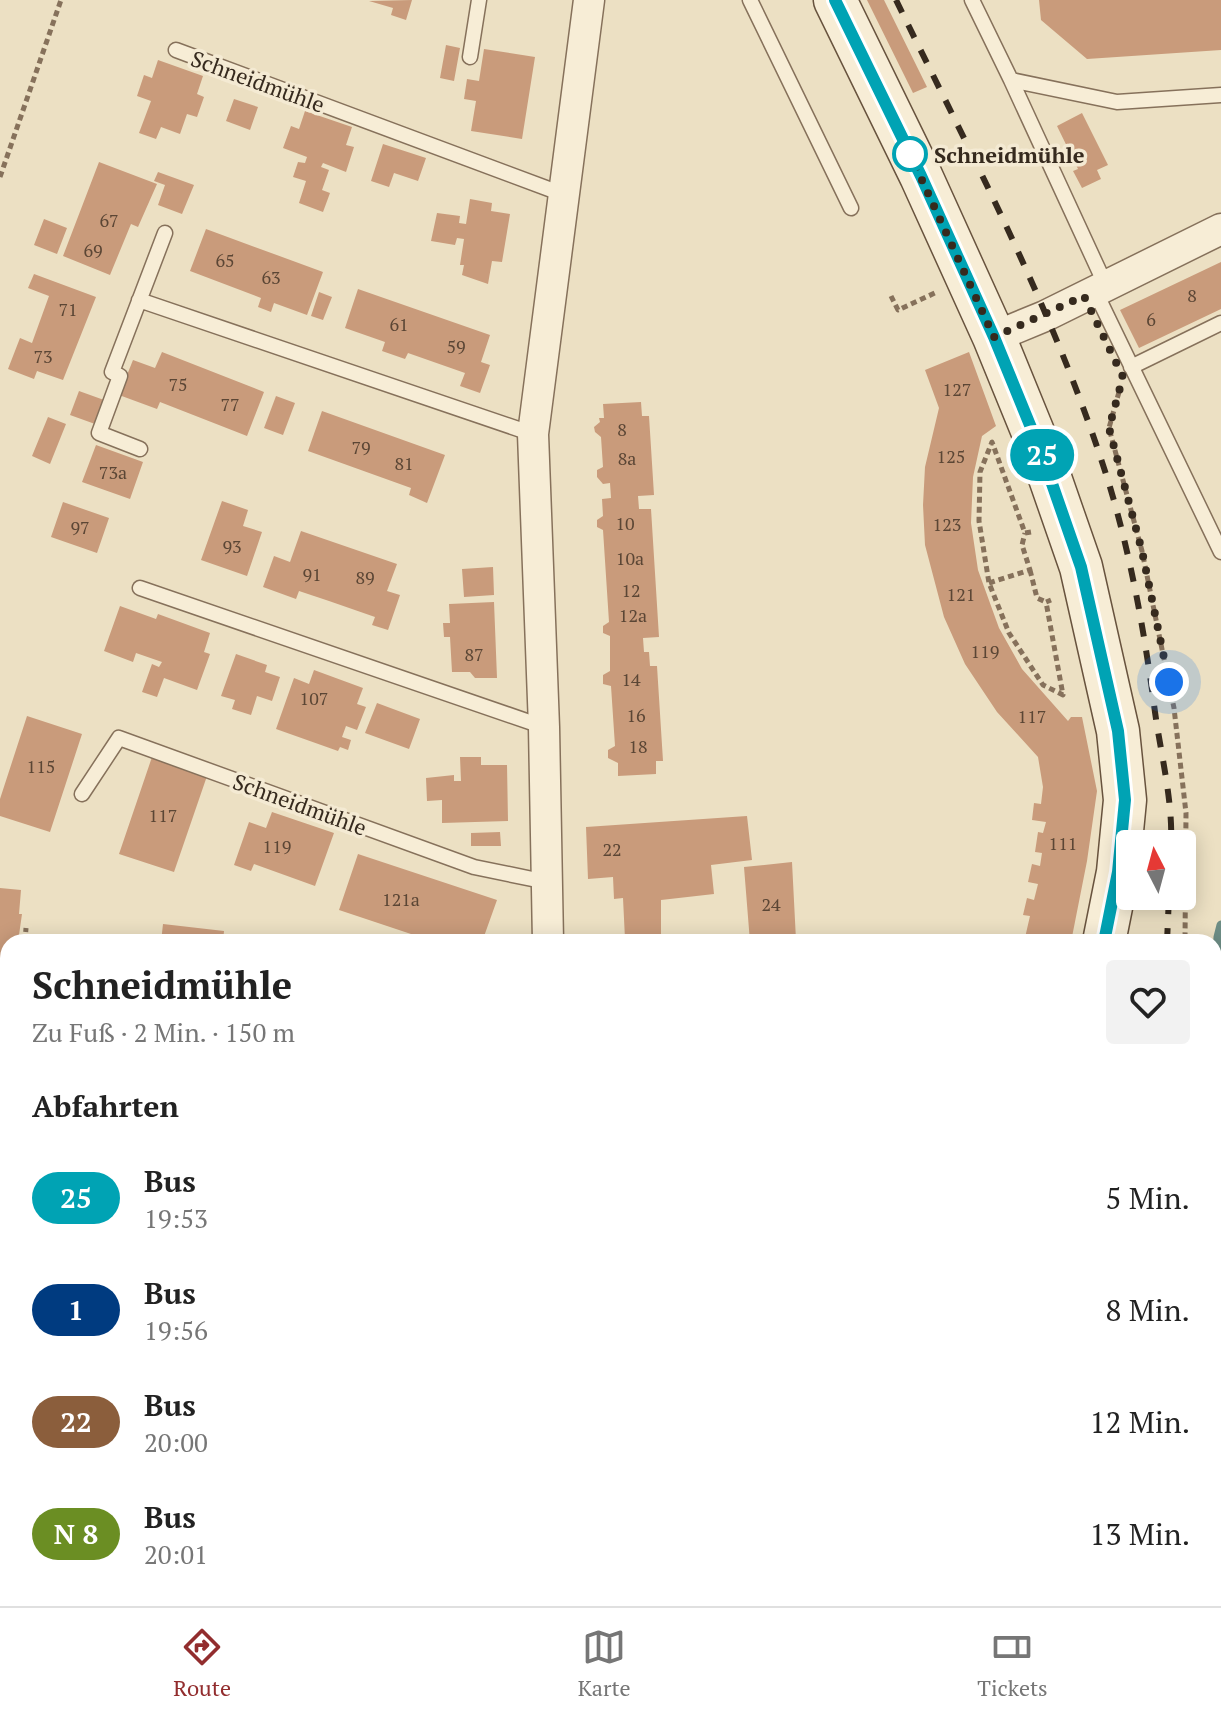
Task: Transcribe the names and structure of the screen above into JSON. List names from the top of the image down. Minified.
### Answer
{"streets":{"lane":["Schneidmühle"]},"places":["Schneidmühle"],"lines":["bus line 25"],"house_numbers":["67","69","65","63","8","71","6","61","59","73","75","127","77","8","79","125","8a","81","73a","10","123","97","93","10a","91","89","12","121","12a","119","87","14","107","16","117","18","115","117","111","119","22","121a","24"],"north":"top","page":{"on_map":"25","heading":[["Schneidmühle","Zu Fuß · 2 Min. · 150 m"],"Abfahrten"],"list":[{"mark":"25","name":"Bus","note":"19:53","value":"5 Min."},{"mark":"1","name":"Bus","note":"19:56","value":"8 Min."},{"mark":"22","name":"Bus","note":"20:00","value":"12 Min."},{"mark":"N 8","name":"Bus","note":"20:01","value":"13 Min."}],"tabs":["Route","Karte","Tickets"]}}
